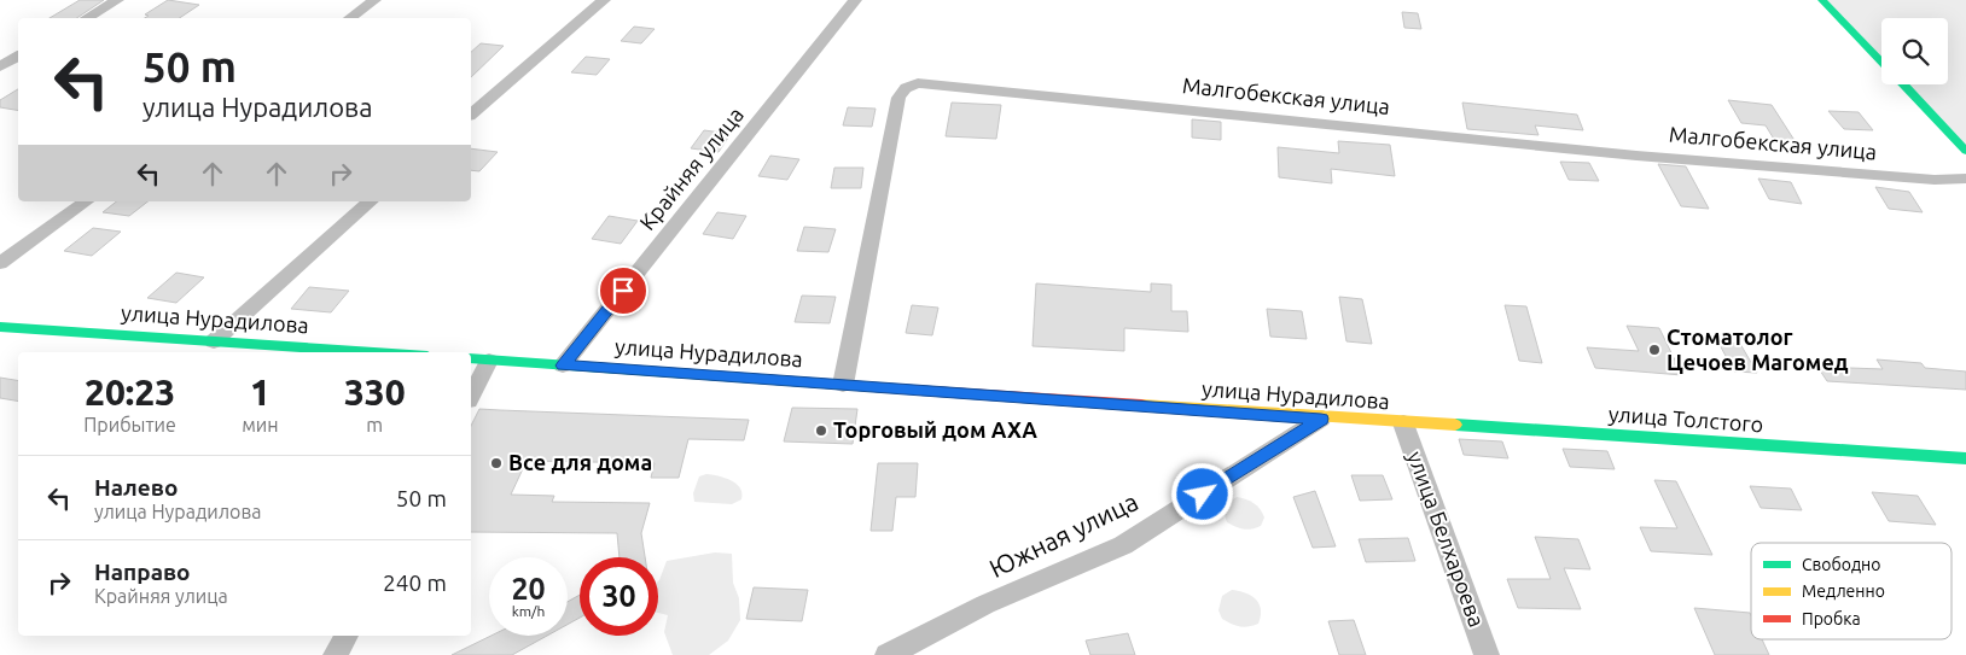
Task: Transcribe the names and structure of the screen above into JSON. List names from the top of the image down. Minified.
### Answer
{"streets":{"street":["Малгобекская улица","Крайняя улица","улица Нурадилова","улица Толстого","Южная улица","улица Белхароева"]},"crossings":[["Малгобекская улица","улица Нурадилова"],["Крайняя улица","улица Нурадилова"],["улица Нурадилова","улица Толстого"],["улица Нурадилова","Южная улица"],["улица Нурадилова","улица Белхароева"],["улица Толстого","улица Белхароева"]],"places":["Стоматолог Цечоев Магомед","Торговый дом АХА","Все для дома"],"legend":["Свободно","Медленно","Пробка"],"page":{"turn":["50 m","улица Нурадилова"],"eta":["20:23","Прибытие","1","мин","330","m"],"list":[{"name":"Налево","note":"улица Нурадилова","value":"50 m"},{"name":"Направо","note":"Крайняя улица","value":"240 m"}],"speed":"20 km/h","limit":"30"}}
